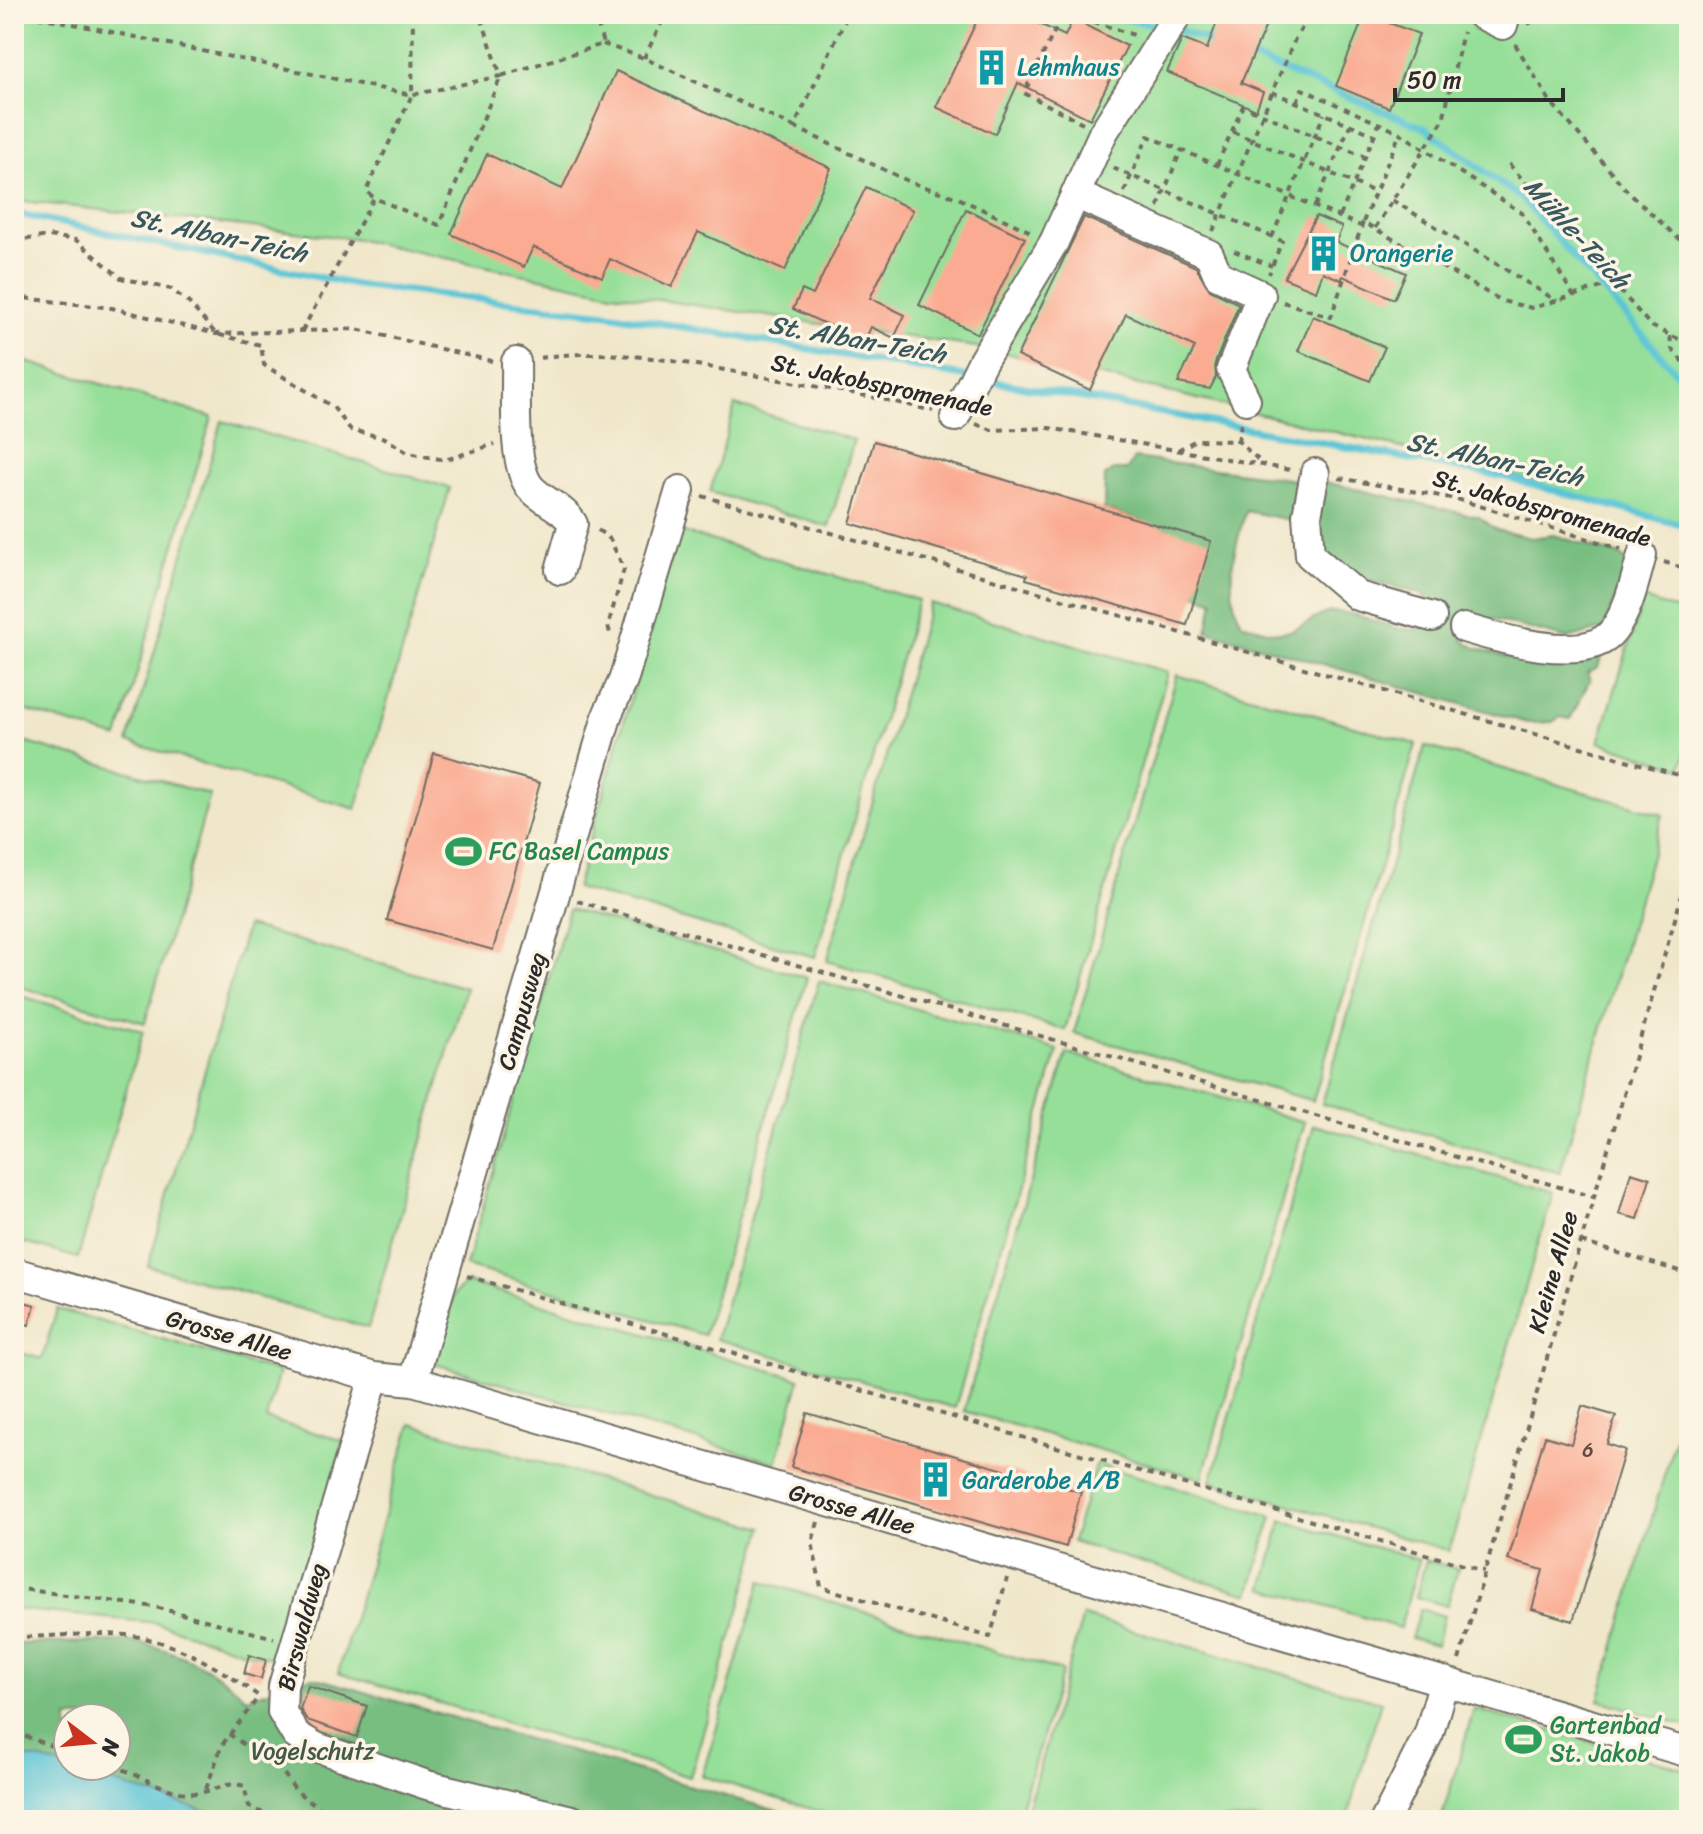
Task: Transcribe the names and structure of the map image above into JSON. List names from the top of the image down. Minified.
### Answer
{"streets":{"lane":["Campusweg","Grosse Allee","Birswaldweg"],"path":["St. Jakobspromenade","Kleine Allee"]},"crossings":[["Campusweg","Grosse Allee"],["Kleine Allee","Grosse Allee"],["Grosse Allee","Birswaldweg"]],"water":["Mühle-Teich","St. Alban-Teich"],"parks":["Vogelschutz"],"places":{"building":["Lehmhaus","Orangerie","Garderobe A/B"],"sports":["FC Basel Campus","Gartenbad St. Jakob"]},"house_numbers":["6"],"scale_bar":"50 m","north":"right"}
